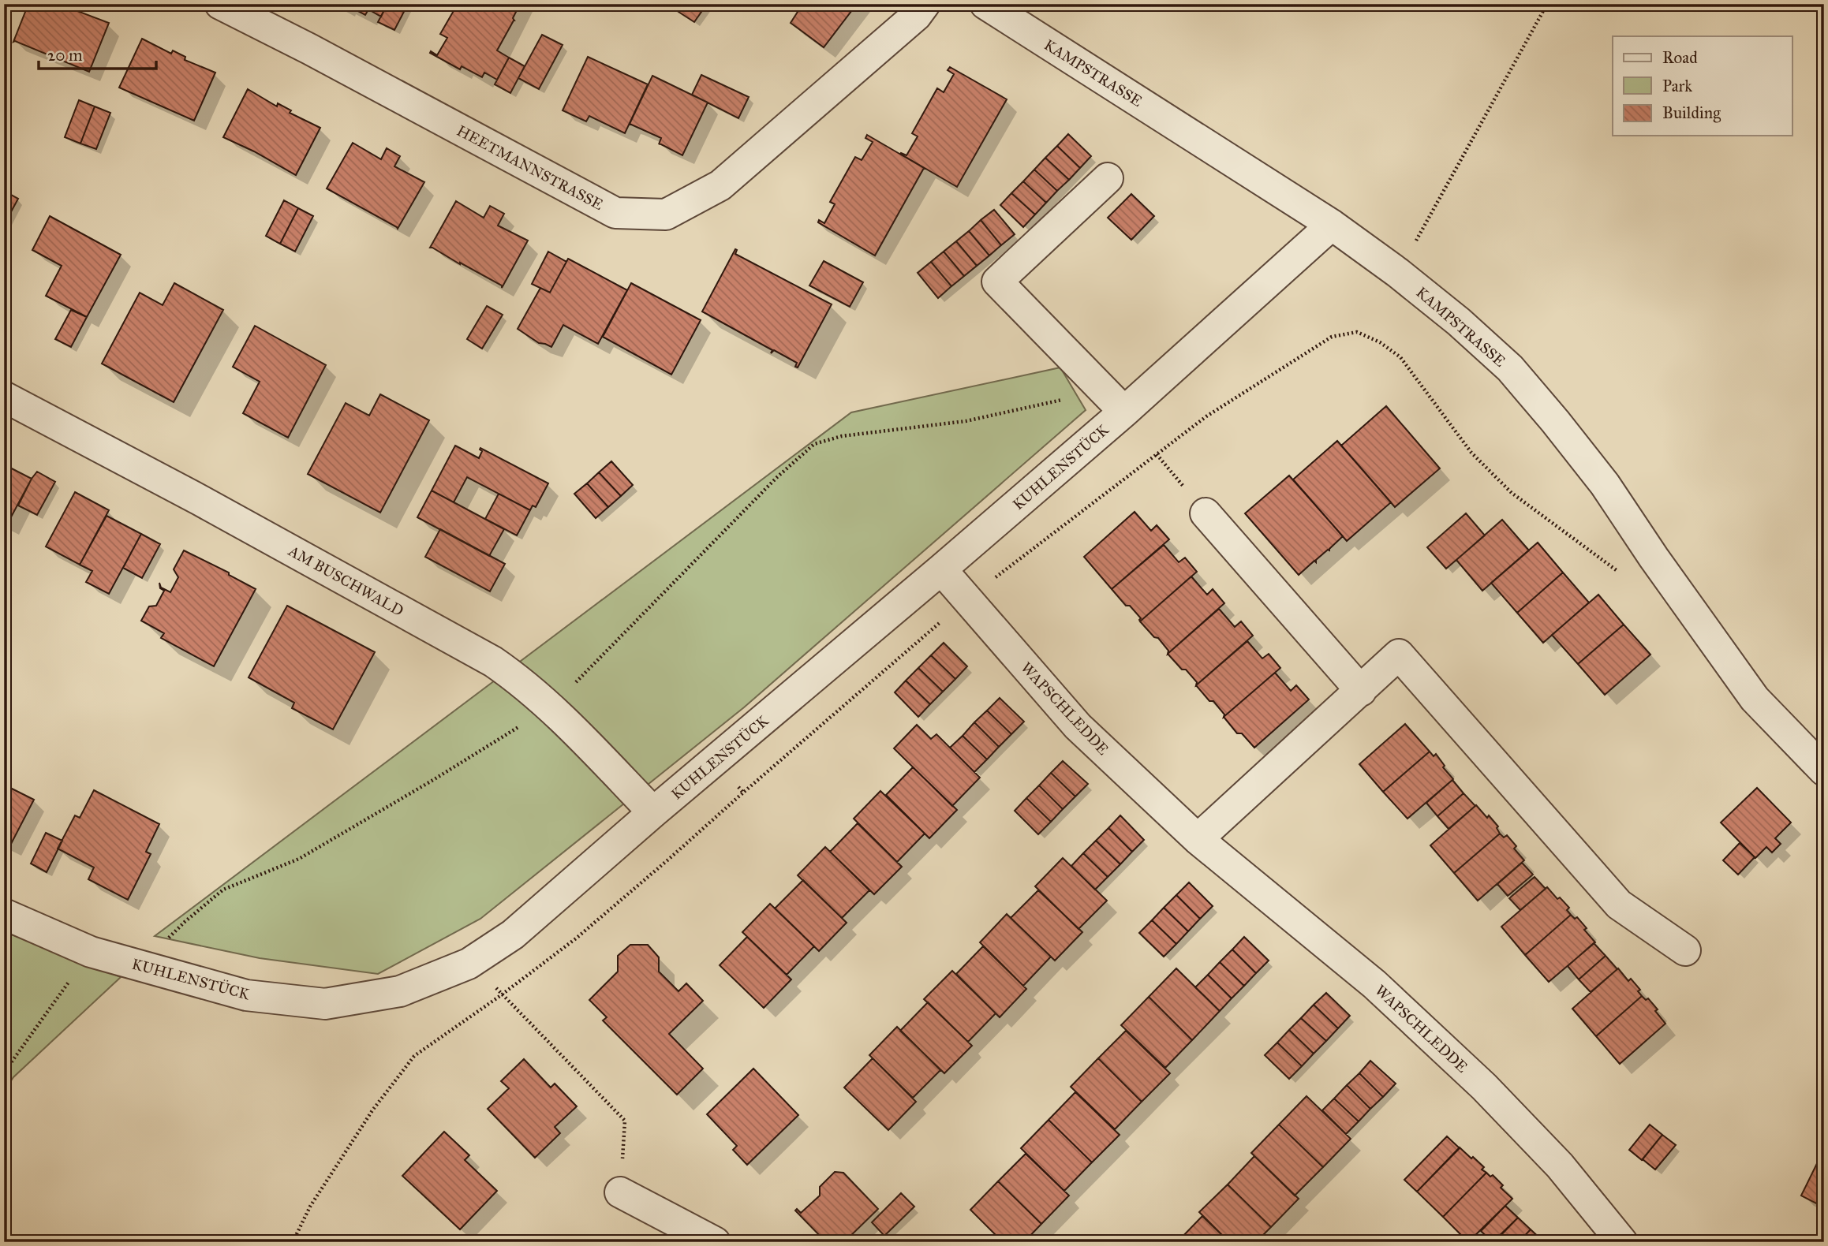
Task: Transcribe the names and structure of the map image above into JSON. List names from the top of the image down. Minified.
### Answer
{"streets":{"street":["KAMPSTRASSE","HEETMANNSTRASSE","KUHLENSTÜCK","AM BUSCHWALD","WAPSCHLEDDE"]},"crossings":[["KAMPSTRASSE","KUHLENSTÜCK"],["KUHLENSTÜCK","AM BUSCHWALD"],["KUHLENSTÜCK","WAPSCHLEDDE"]],"legend":["Road","Park","Building"],"scale_bar":"20 m"}
